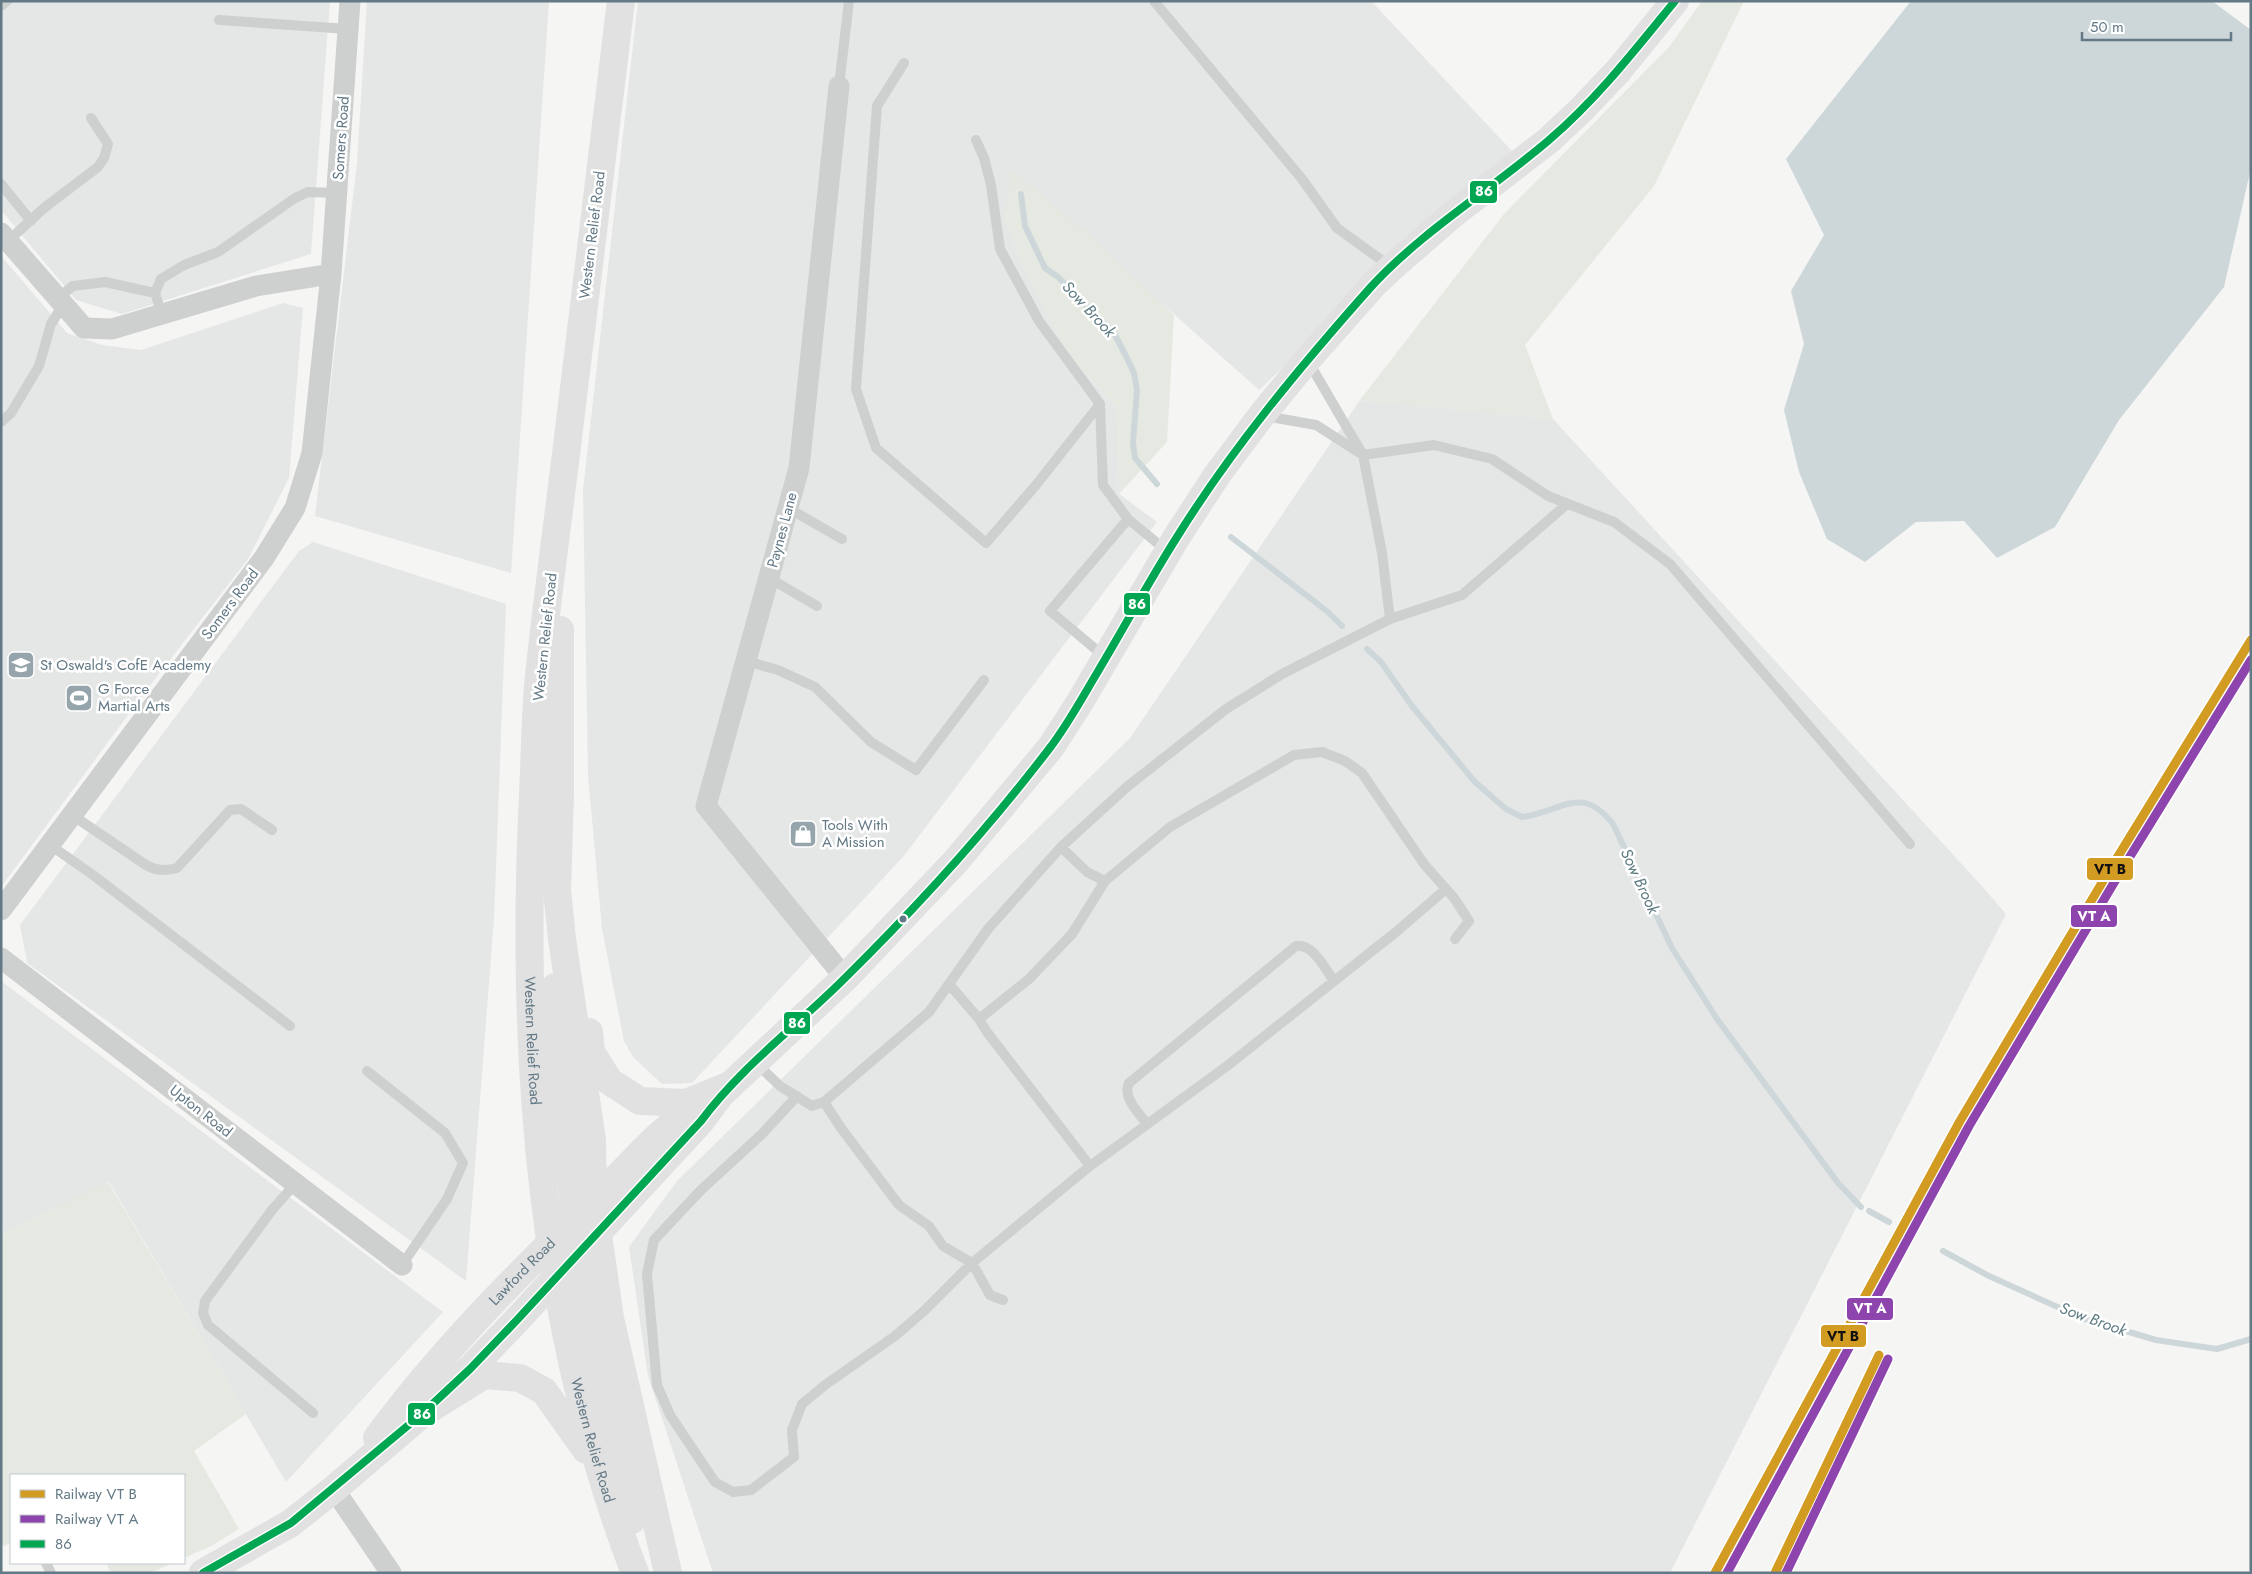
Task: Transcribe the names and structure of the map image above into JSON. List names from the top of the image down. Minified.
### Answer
{"streets":{"main road":["Western Relief Road","Lawford Road"],"street":["Somers Road","Paynes Lane","Upton Road"]},"crossings":[["Western Relief Road","Lawford Road"],["Paynes Lane","Lawford Road"]],"water":["Sow Brook"],"places":{"school or university":["St Oswald's CofE Academy"],"sports":["G Force Martial Arts"],"shop":["Tools With A Mission"]},"lines":["transit line 86"],"legend":["Railway VT B","Railway VT A","86"],"scale_bar":"50 m"}
